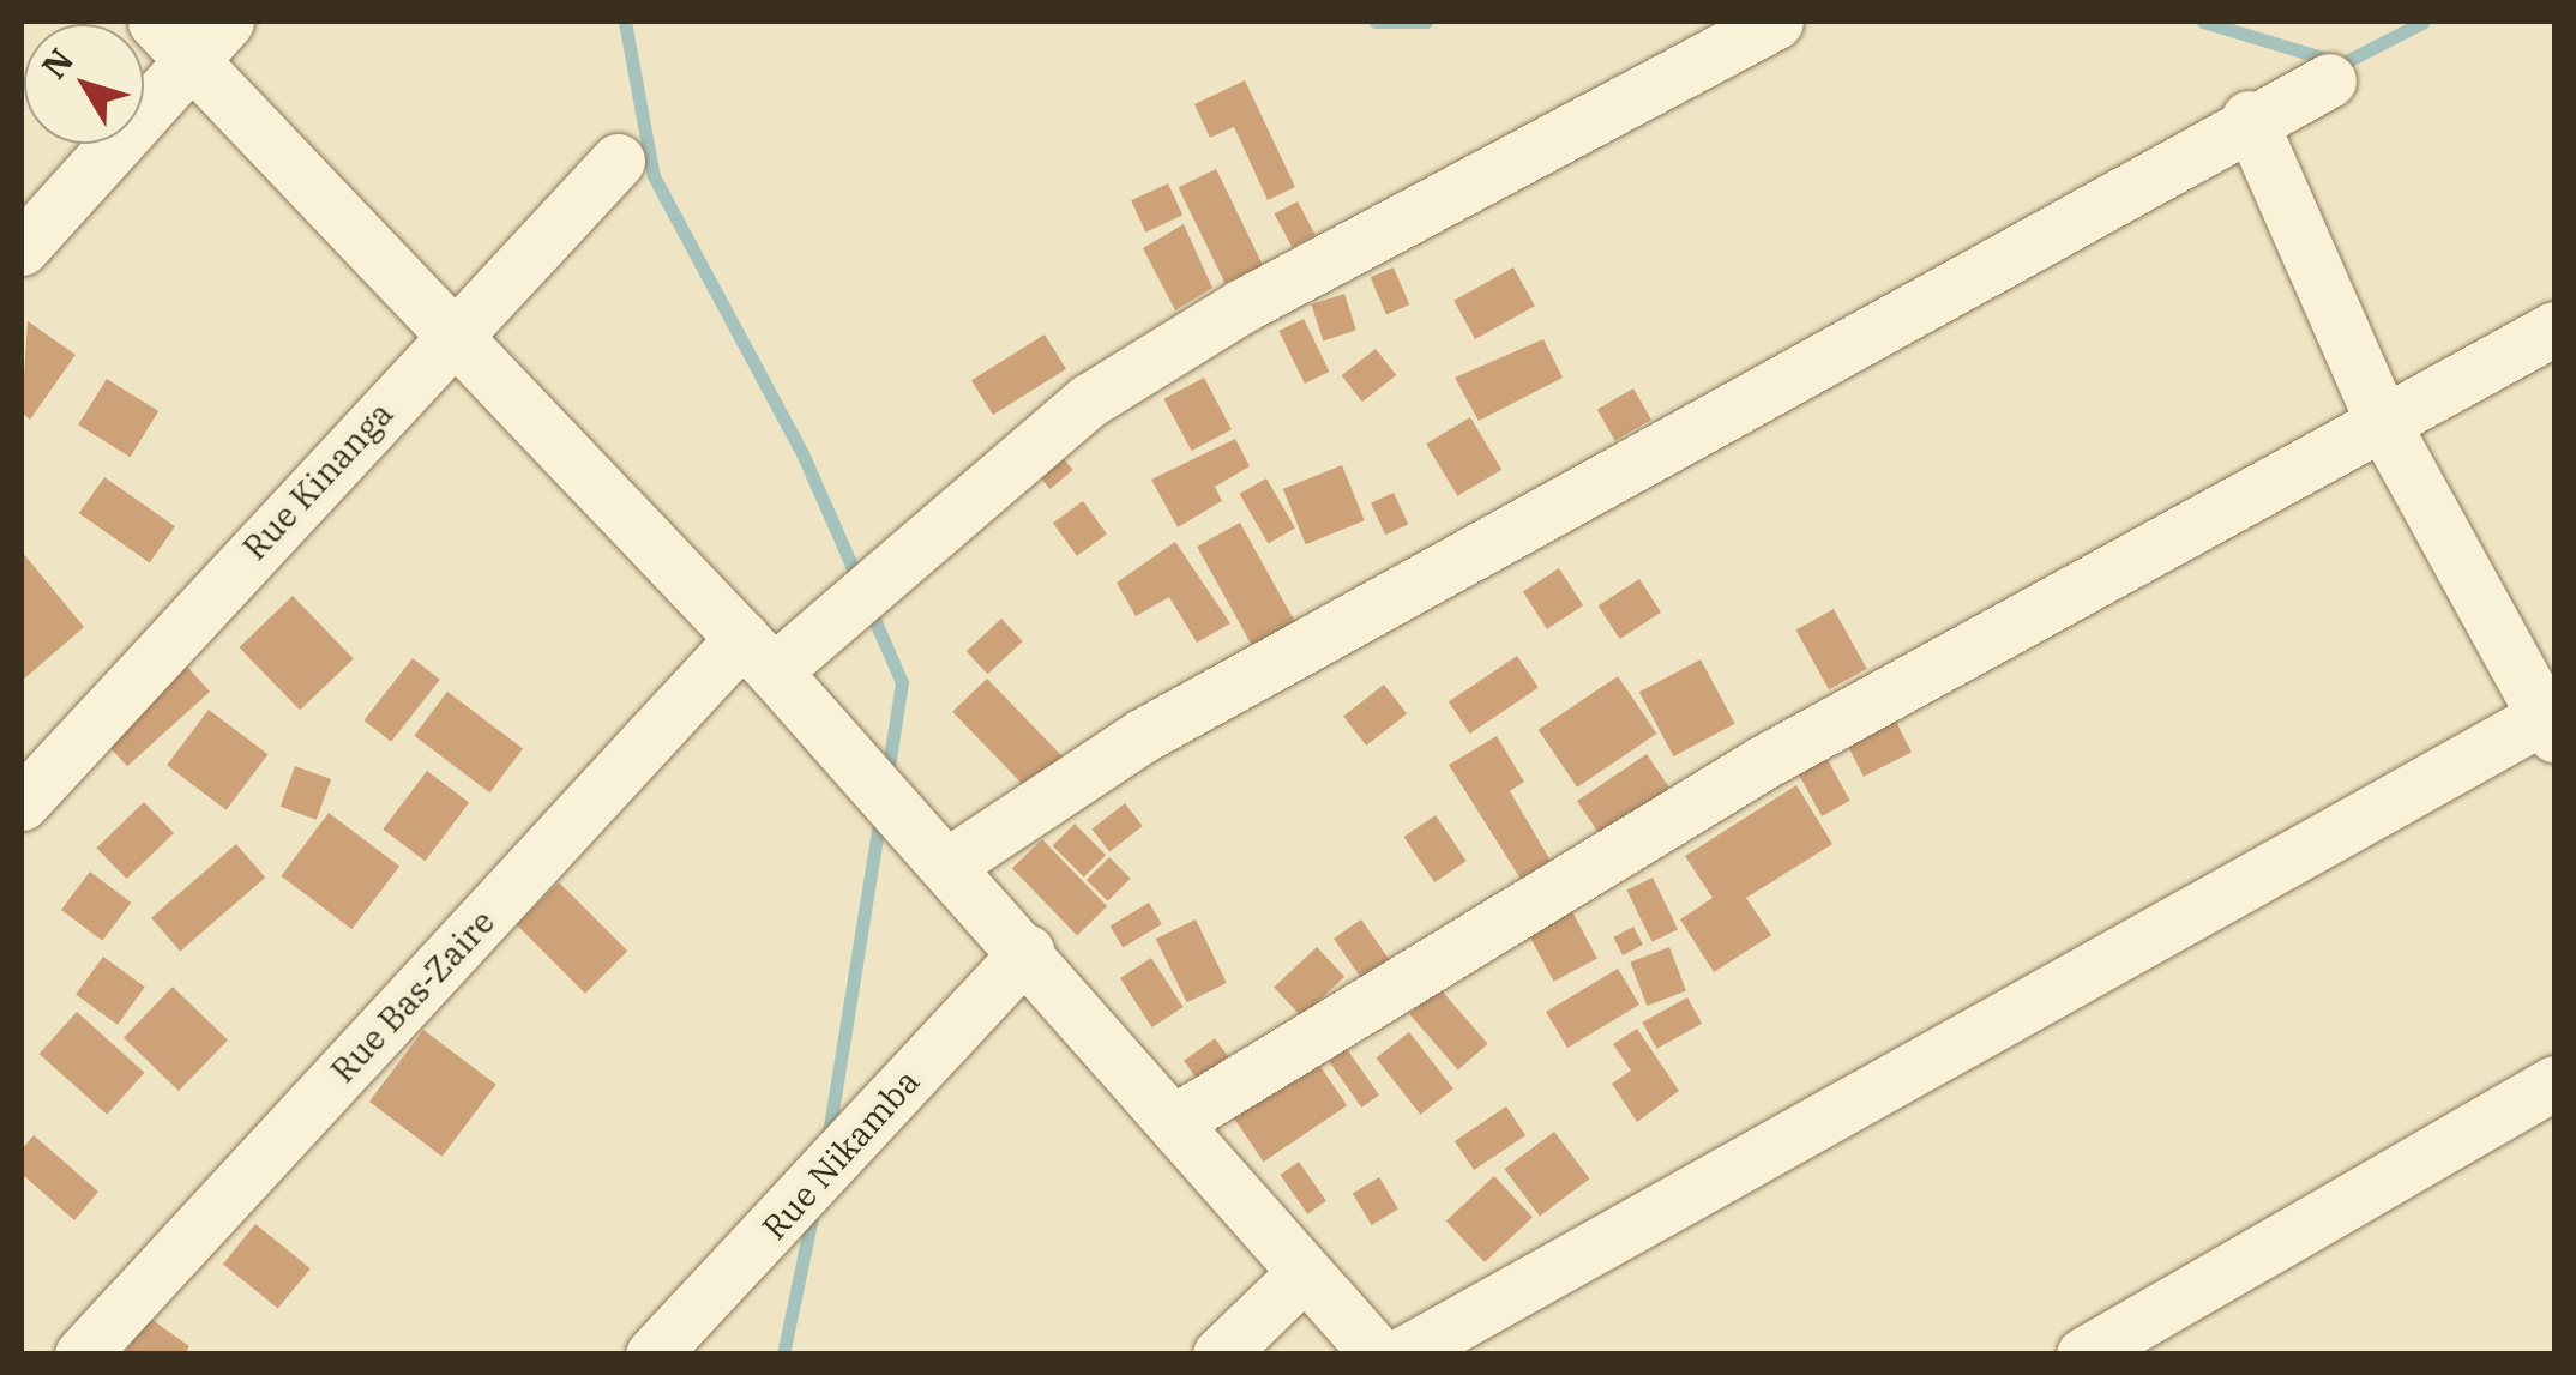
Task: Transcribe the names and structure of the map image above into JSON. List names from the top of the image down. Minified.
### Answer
{"streets":{"street":["Rue Kinanga","Rue Bas-Zaire","Rue Nikamba"]},"north":"top left"}
